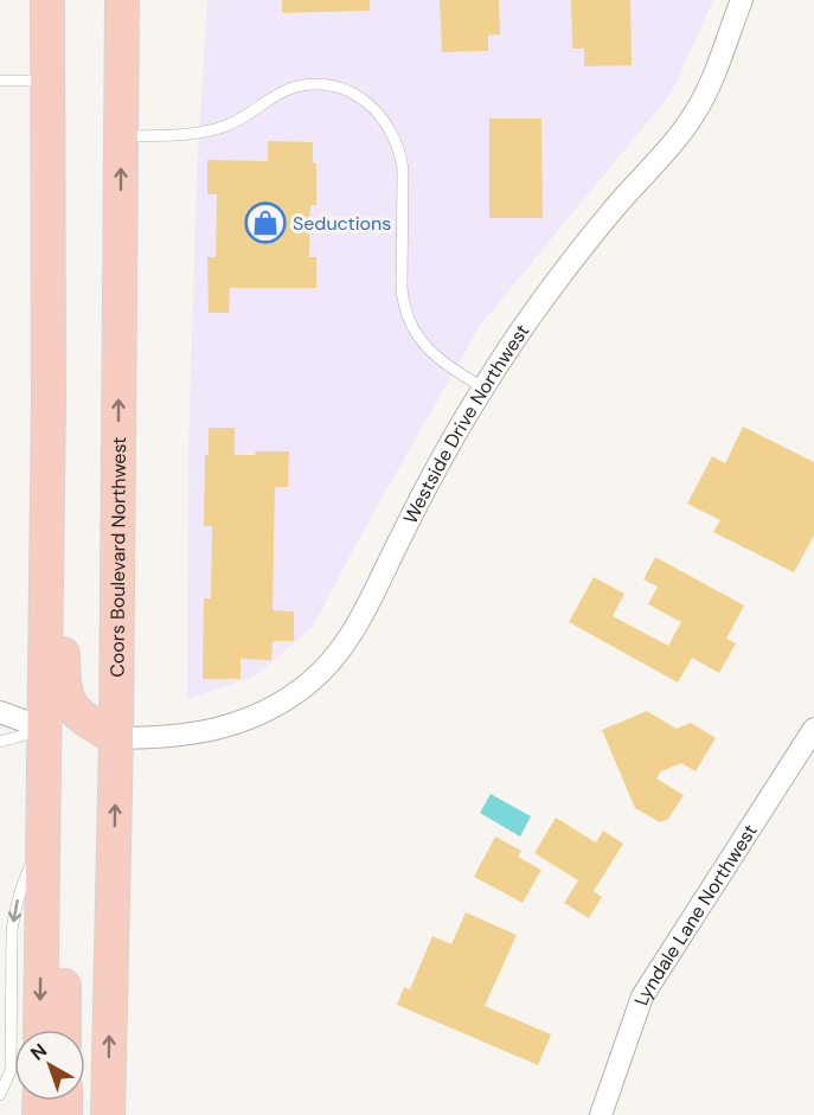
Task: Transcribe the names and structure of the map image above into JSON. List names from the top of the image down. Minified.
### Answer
{"streets":{"main road":["Coors Boulevard Northwest"],"street":["Westside Drive Northwest","Lyndale Lane Northwest"]},"crossings":[["Westside Drive Northwest","Coors Boulevard Northwest"]],"places":{"shop":["Seductions"]},"north":"top left"}
